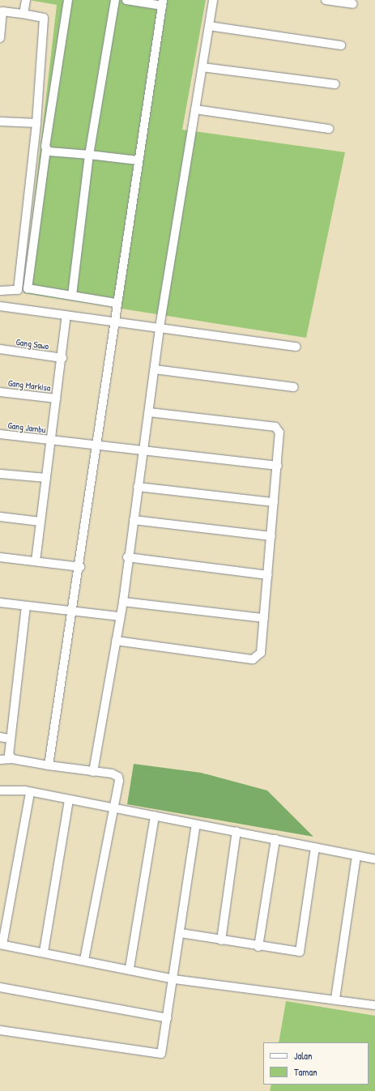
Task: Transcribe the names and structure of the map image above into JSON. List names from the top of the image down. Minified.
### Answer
{"streets":{"street":["Gang Sawo","Gang Markisa","Gang Jambu"]},"legend":["Jalan","Taman"]}
